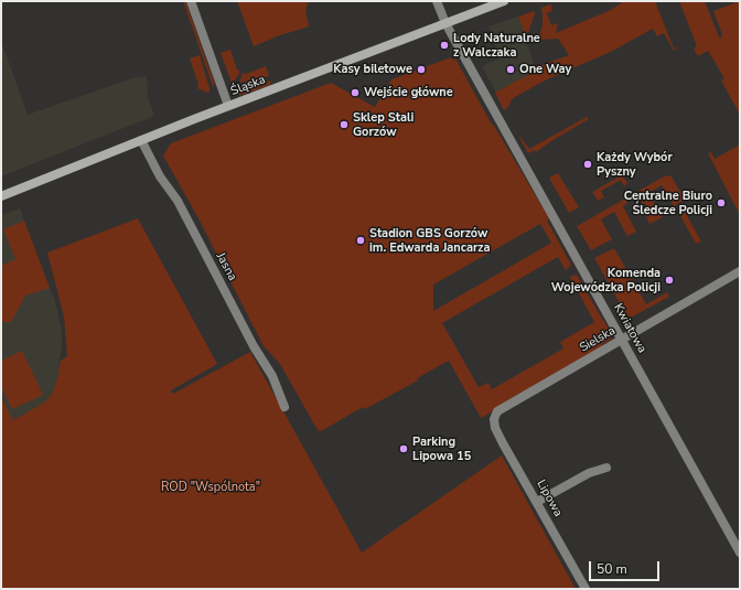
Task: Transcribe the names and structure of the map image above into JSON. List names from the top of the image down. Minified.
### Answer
{"streets":{"street":["Śląska","Jasna","Kwiatowa","Sielska","Lipowa"]},"crossings":[["Śląska","Jasna"],["Śląska","Kwiatowa"],["Kwiatowa","Sielska"],["Sielska","Lipowa"]],"parks":["ROD \"Wspólnota\""],"places":["Lody Naturalne z Walczaka","Kasy biletowe","One Way","Wejście główne","Sklep Stali Gorzów","Każdy Wybór Pyszny","Centralne Biuro Śledcze Policji","Stadion GBS Gorzów im. Edwarda Jancarza","Komenda Wojewódzka Policji","Parking Lipowa 15"],"scale_bar":"50 m"}
